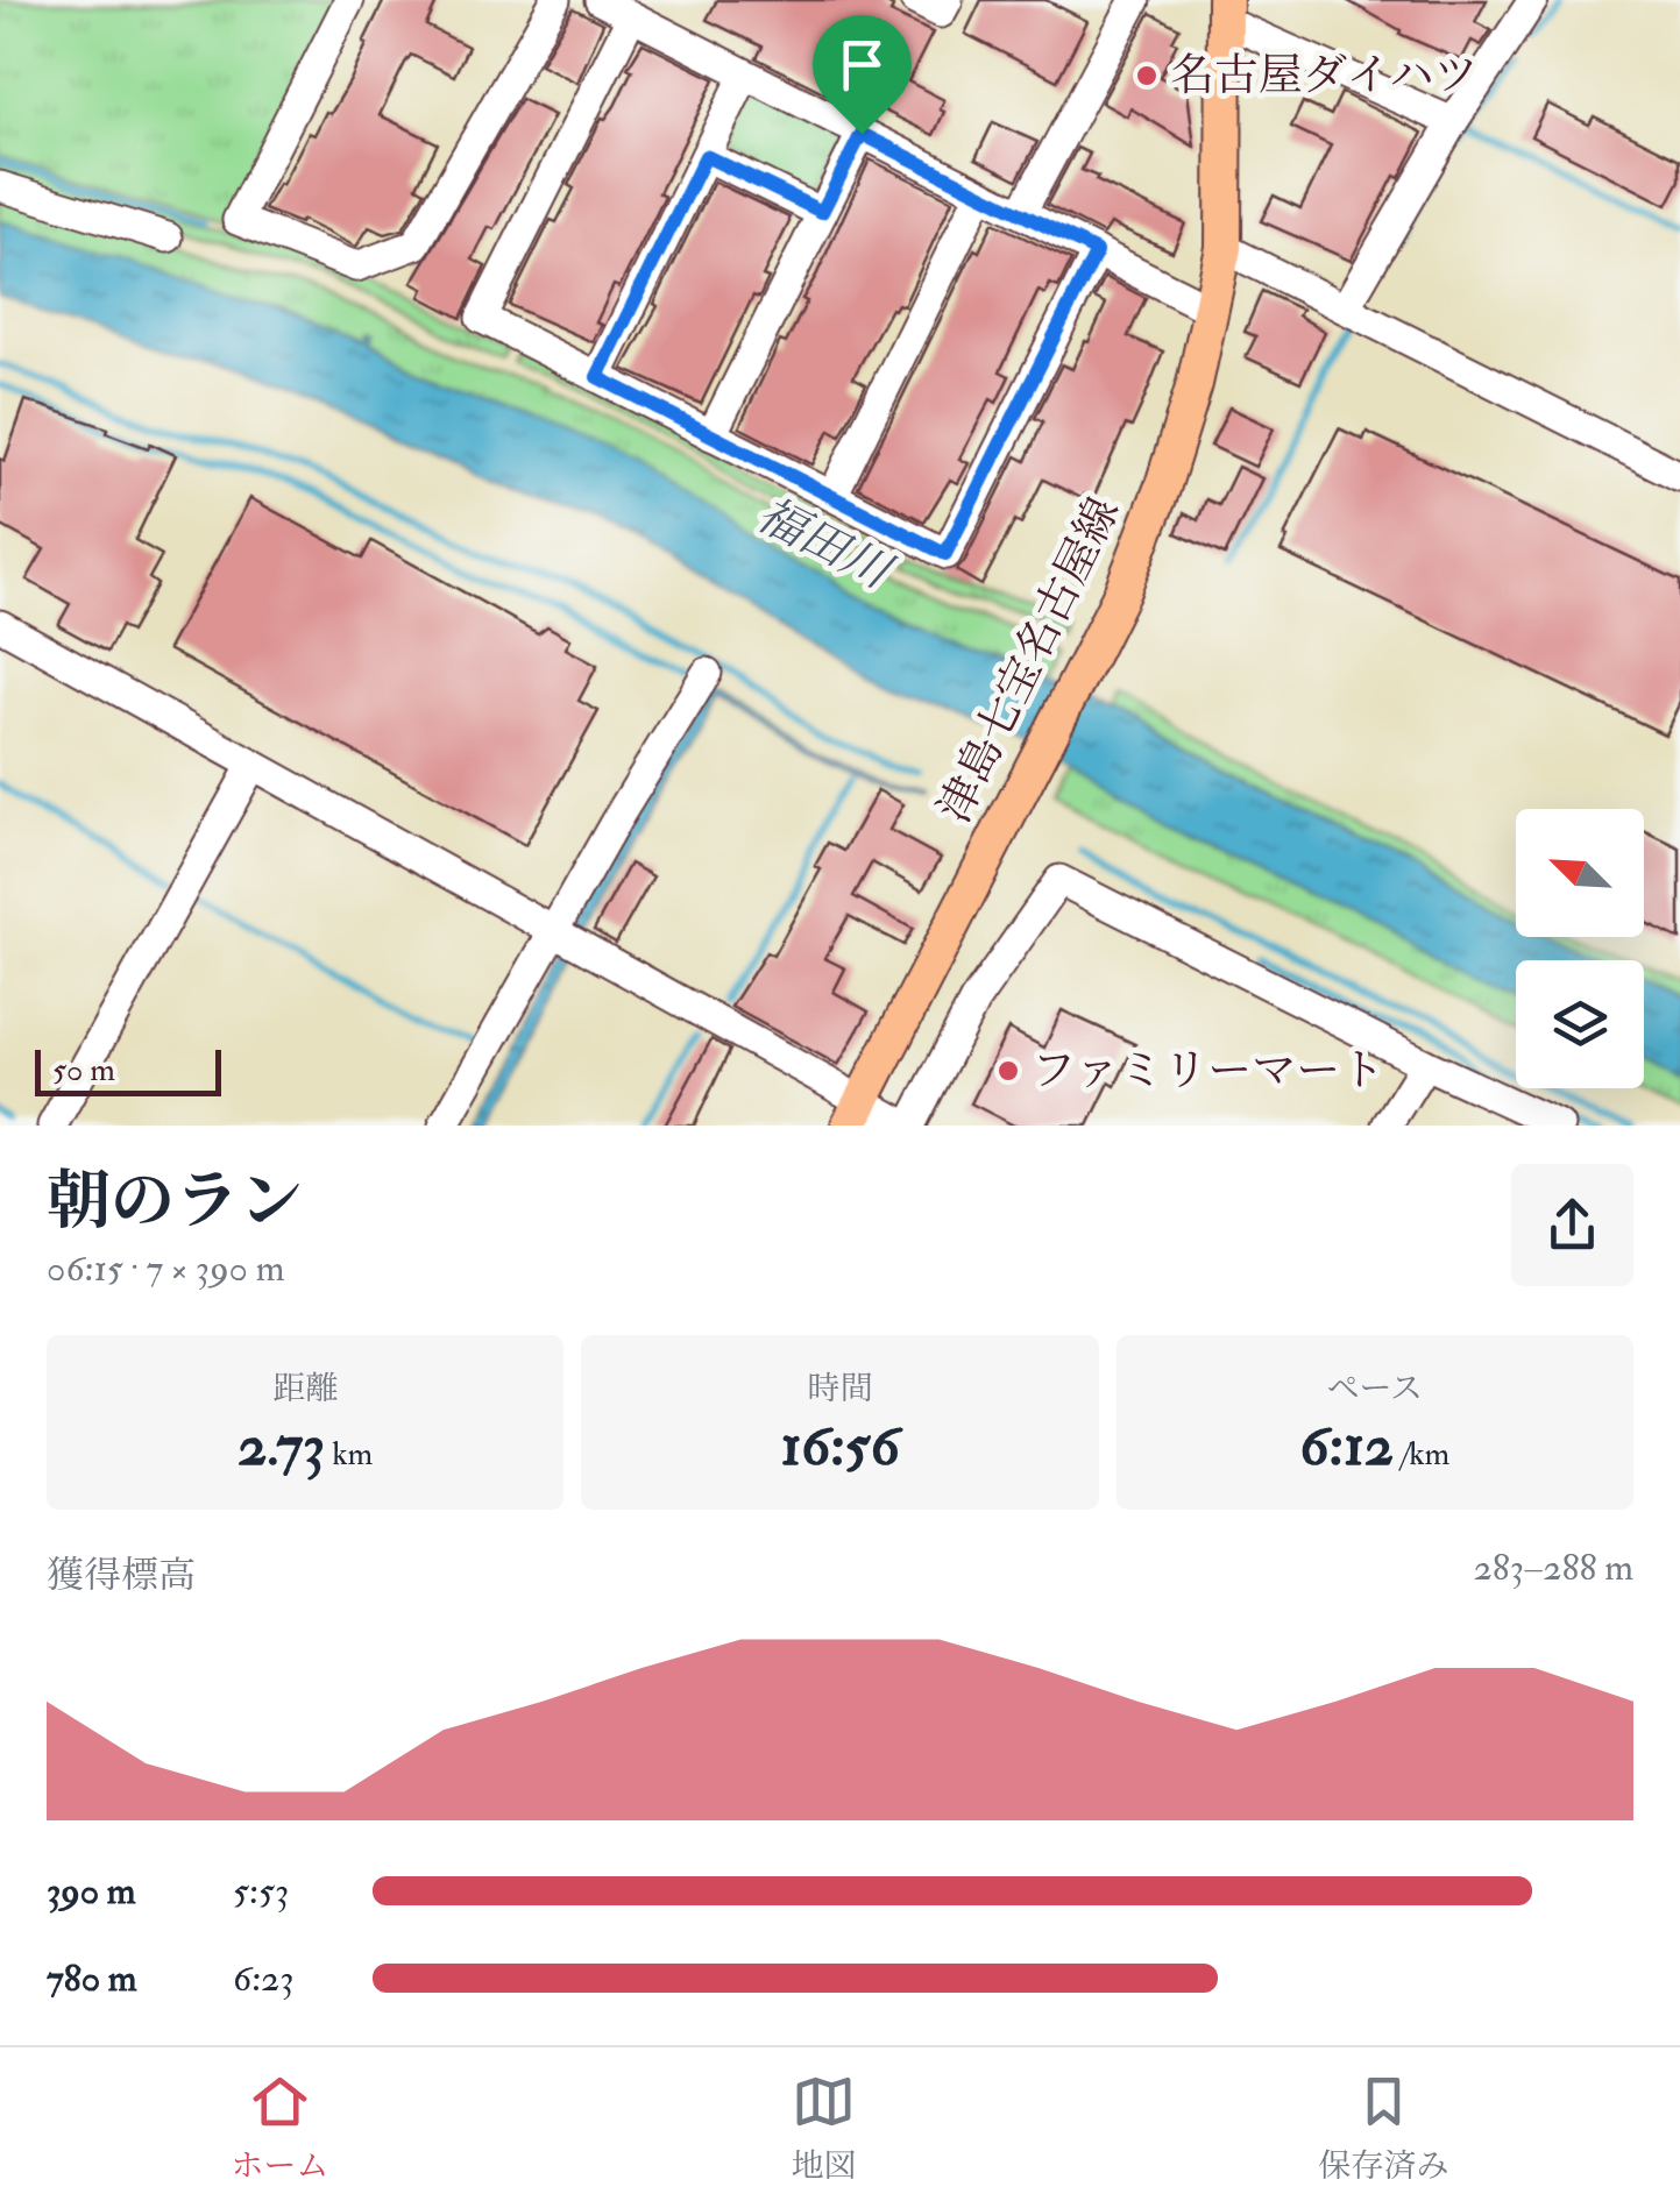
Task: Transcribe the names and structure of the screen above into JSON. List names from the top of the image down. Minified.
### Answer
{"streets":{"main road":["津島七宝名古屋線"]},"water":["福田川"],"places":["名古屋ダイハツ","ファミリーマート"],"scale_bar":"50 m","north":"top left","page":{"scale":"50 m","heading":["朝のラン","06:15 · 7 × 390 m"],"stats":[["距離","2.73 km"],["時間","16:56"],["ペース","6:12 /km"]],"chart":["獲得標高","283–288 m"],"list":[{"name":"390 m","note":"5:53"},{"name":"780 m","note":"6:23"}],"tabs":["ホーム","地図","保存済み"]}}
